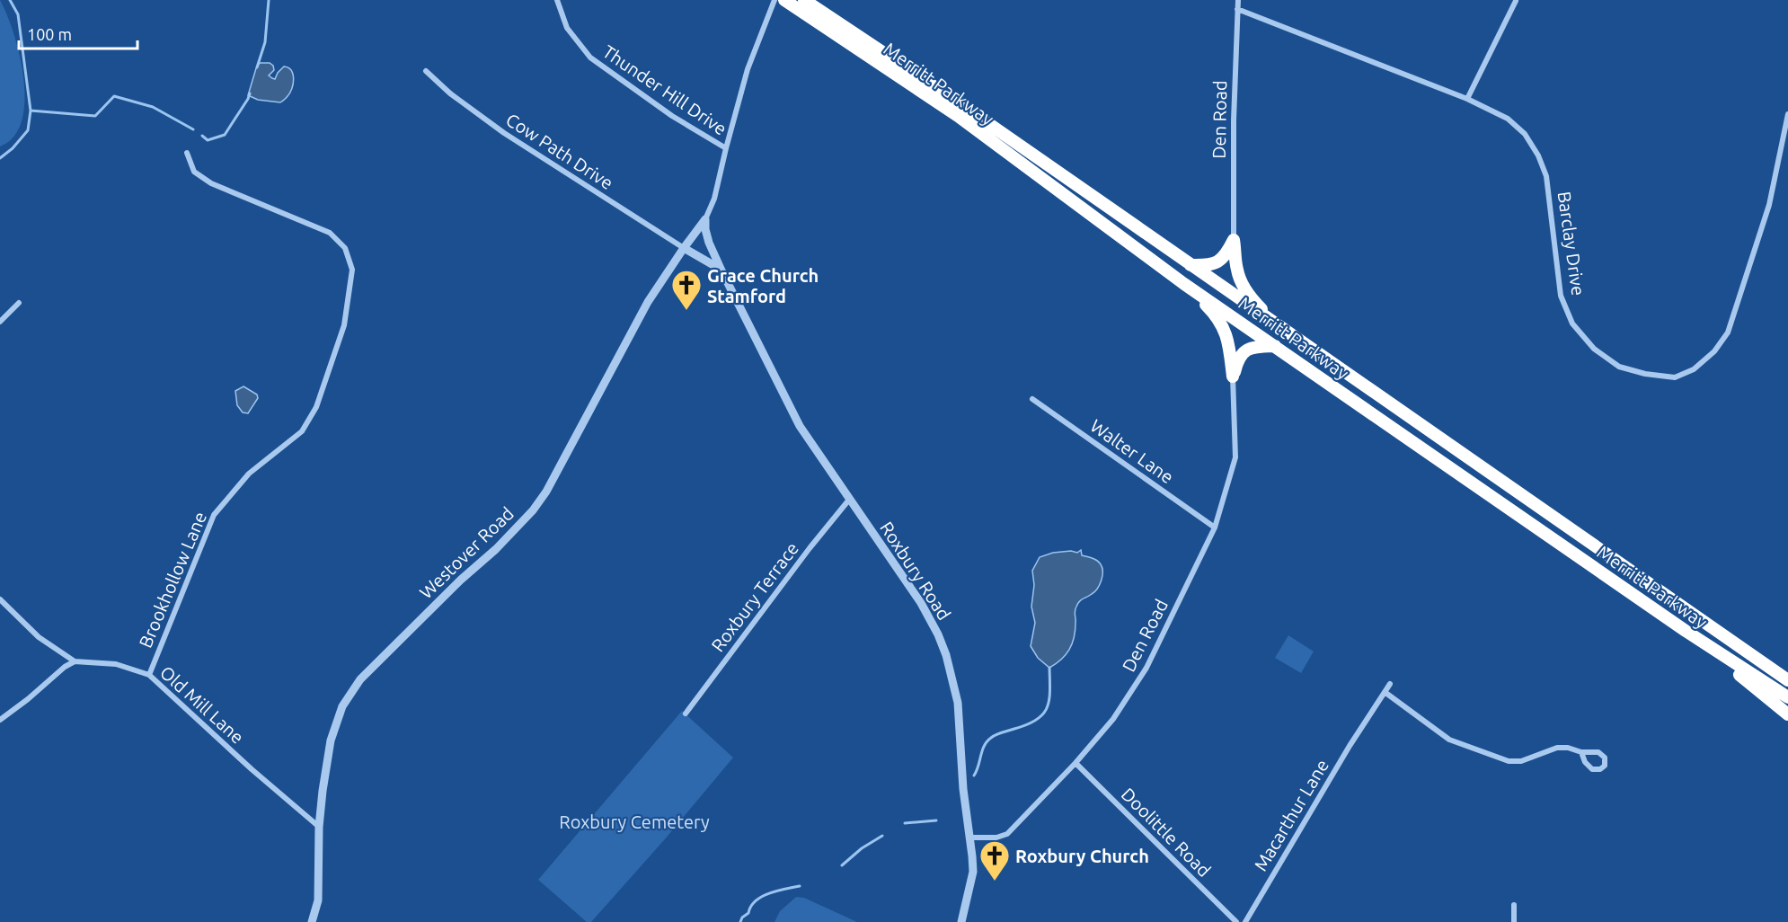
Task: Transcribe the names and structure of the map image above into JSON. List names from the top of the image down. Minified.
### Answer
{"streets":{"highway":["Merritt Parkway"],"street":["Thunder Hill Drive","Den Road","Cow Path Drive","Barclay Drive","Walter Lane","Westover Road","Roxbury Road","Brookhollow Lane","Roxbury Terrace","Old Mill Lane","Macarthur Lane","Doolittle Road"]},"crossings":[["Den Road","Barclay Drive"],["Den Road","Walter Lane"],["Den Road","Roxbury Road"],["Den Road","Doolittle Road"],["Cow Path Drive","Westover Road"],["Westover Road","Roxbury Road"],["Westover Road","Old Mill Lane"],["Roxbury Road","Roxbury Terrace"],["Brookhollow Lane","Old Mill Lane"]],"parks":["Roxbury Cemetery"],"places":{"church":["Grace Church Stamford","Roxbury Church"]},"scale_bar":"100 m"}
